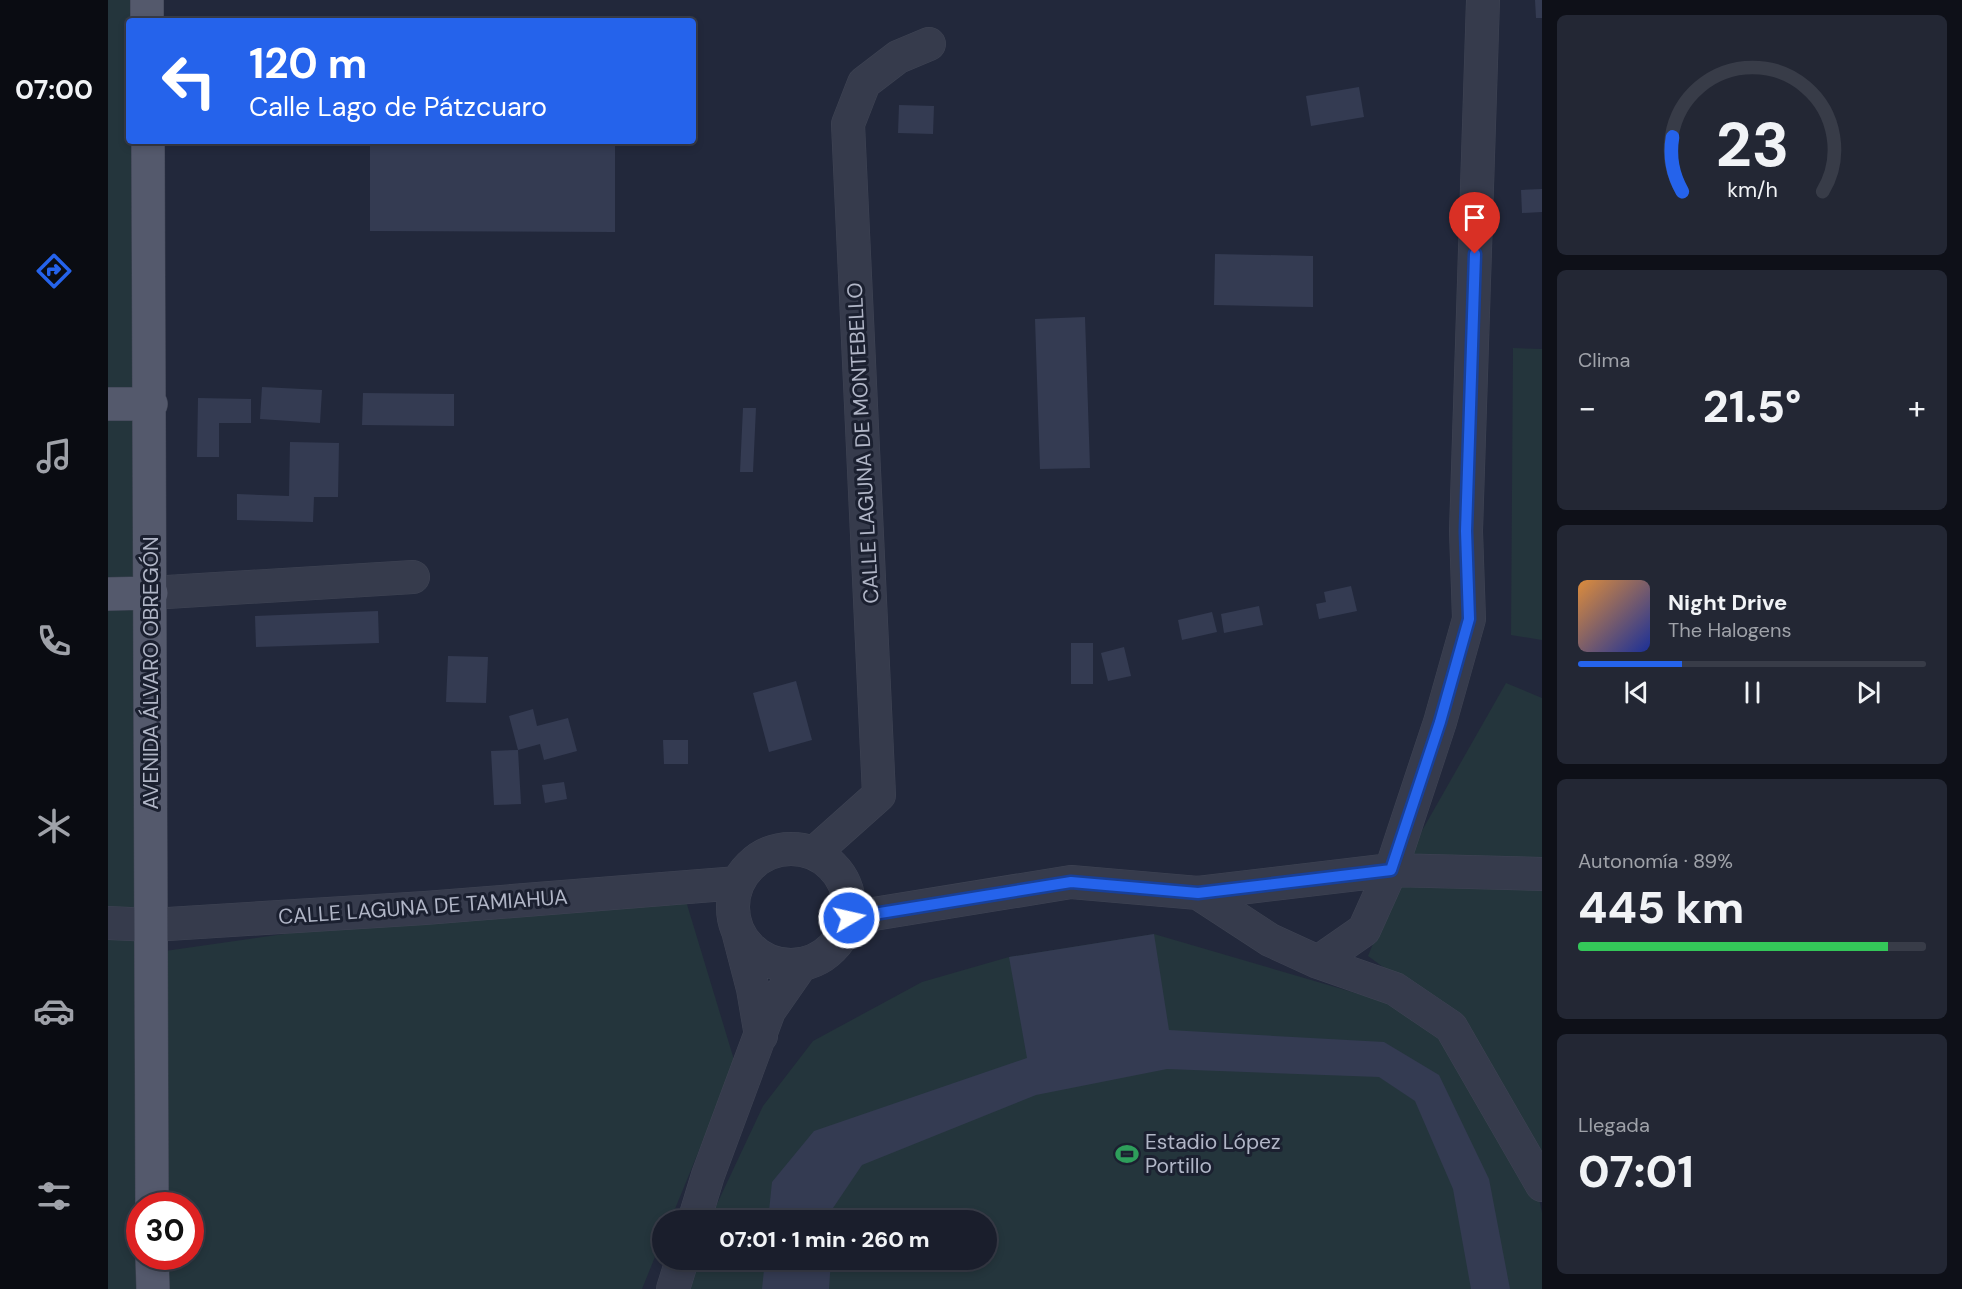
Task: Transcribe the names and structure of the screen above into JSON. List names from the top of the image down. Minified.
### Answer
{"streets":{"main road":["AVENIDA ÁLVARO OBREGÓN"],"street":["CALLE LAGUNA DE MONTEBELLO","CALLE LAGUNA DE TAMIAHUA"]},"crossings":[["CALLE LAGUNA DE MONTEBELLO","CALLE LAGUNA DE TAMIAHUA"],["AVENIDA ÁLVARO OBREGÓN","CALLE LAGUNA DE TAMIAHUA"]],"places":{"sports":["Estadio López Portillo"]},"page":{"tabs":"07:00","turn":["120 m","Calle Lago de Pátzcuaro"],"tile":["Clima",["Autonomía · 89%","445 km"],["Llegada","07:01"]],"heat":["−","21.5°","+"],"song":["Night Drive","The Halogens"],"limit":"30","trip":"07:01 · 1 min · 260 m","gauge":["23","km/h"]}}
